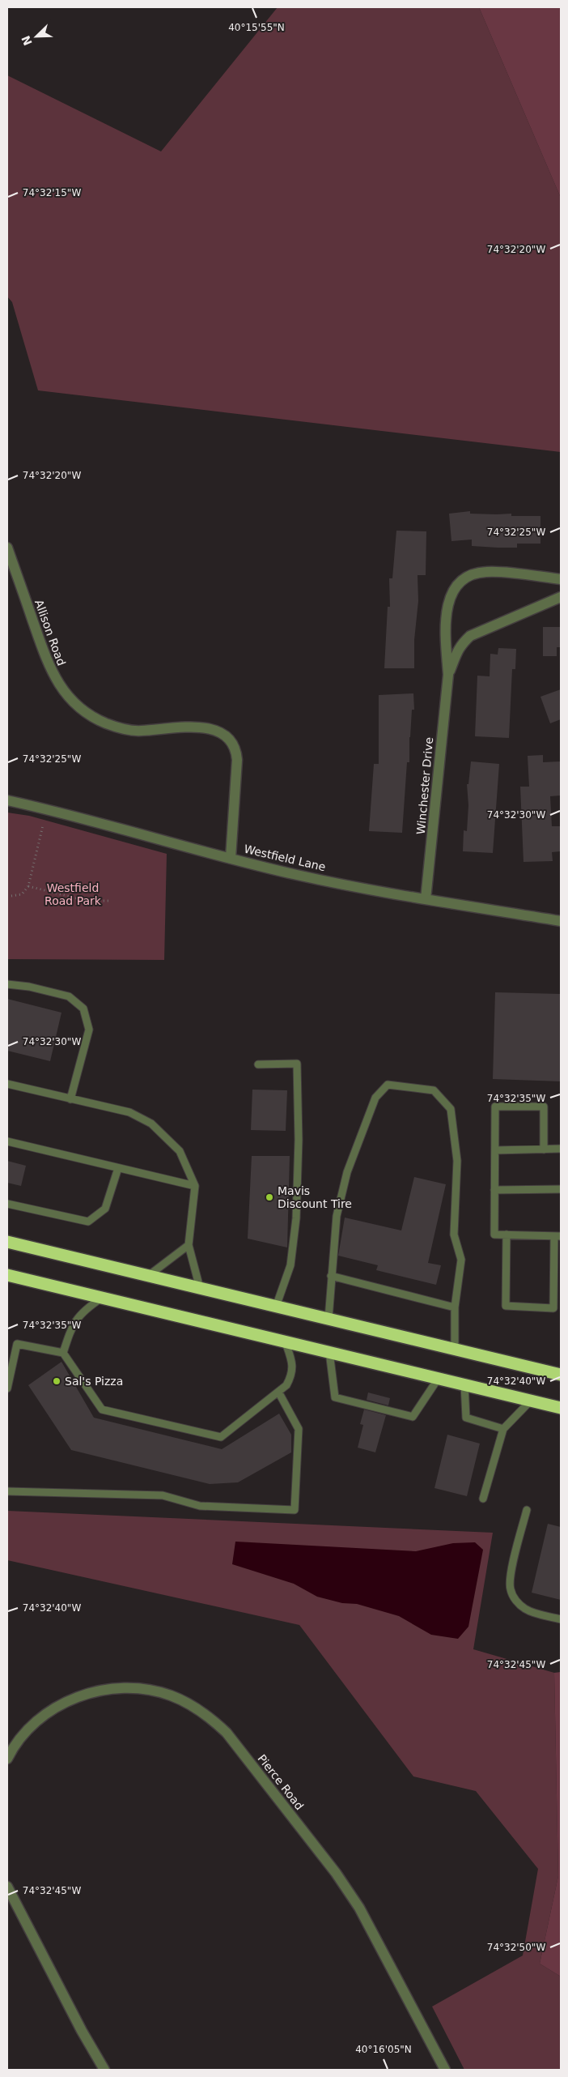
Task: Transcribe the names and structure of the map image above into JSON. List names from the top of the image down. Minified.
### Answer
{"streets":{"street":["Allison Road","Winchester Drive","Westfield Lane","Pierce Road"]},"crossings":[["Allison Road","Westfield Lane"],["Winchester Drive","Westfield Lane"]],"parks":["Westfield Road Park"],"places":["Mavis Discount Tire","Sal's Pizza"],"north":"bottom left","coordinates":["40°15'55\"N","74°32'15\"W","74°32'20\"W","74°32'25\"W","74°32'30\"W","74°32'35\"W","74°32'40\"W","74°32'45\"W","74°32'50\"W","40°16'05\"N"]}
